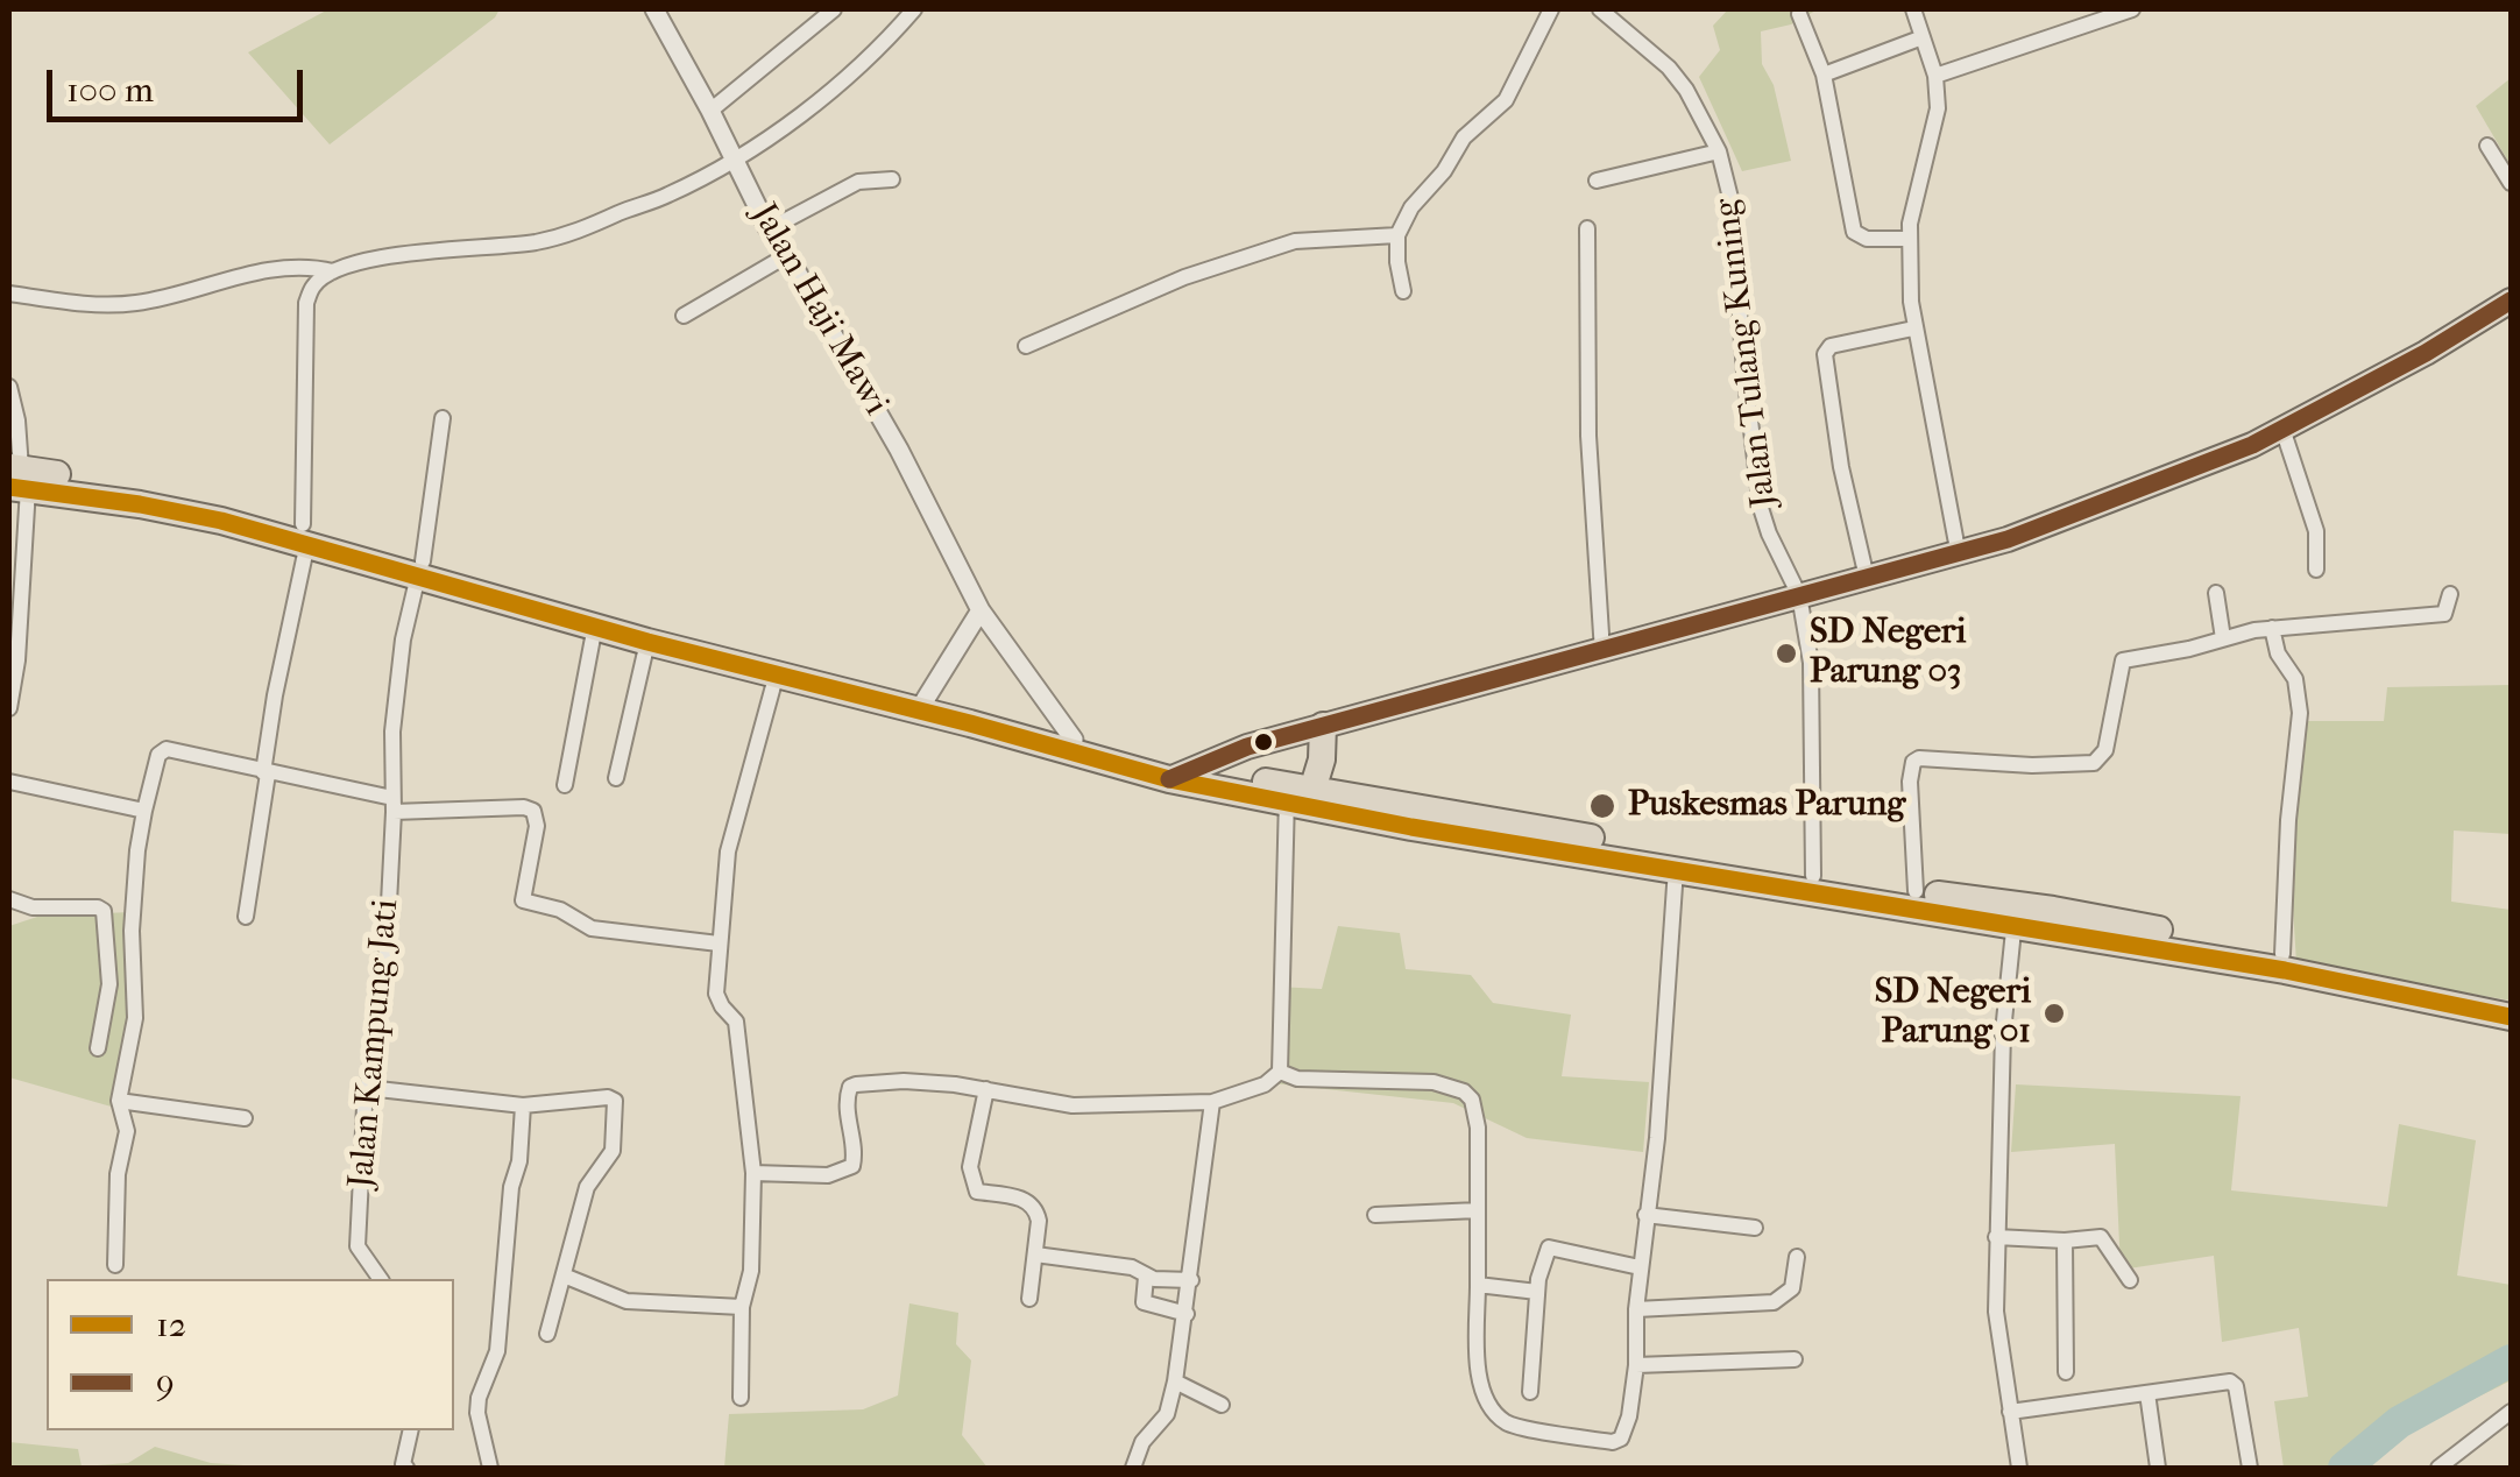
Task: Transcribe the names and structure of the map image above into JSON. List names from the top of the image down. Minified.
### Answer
{"streets":{"street":["Jalan Haji Mawi","Jalan Tulang Kuning","Jalan Kampung Jati"]},"places":["SD Negeri Parung 03","Puskesmas Parung","SD Negeri Parung 01"],"lines":["transit line 9","transit line 12"],"legend":["12","9"],"scale_bar":"100 m"}
